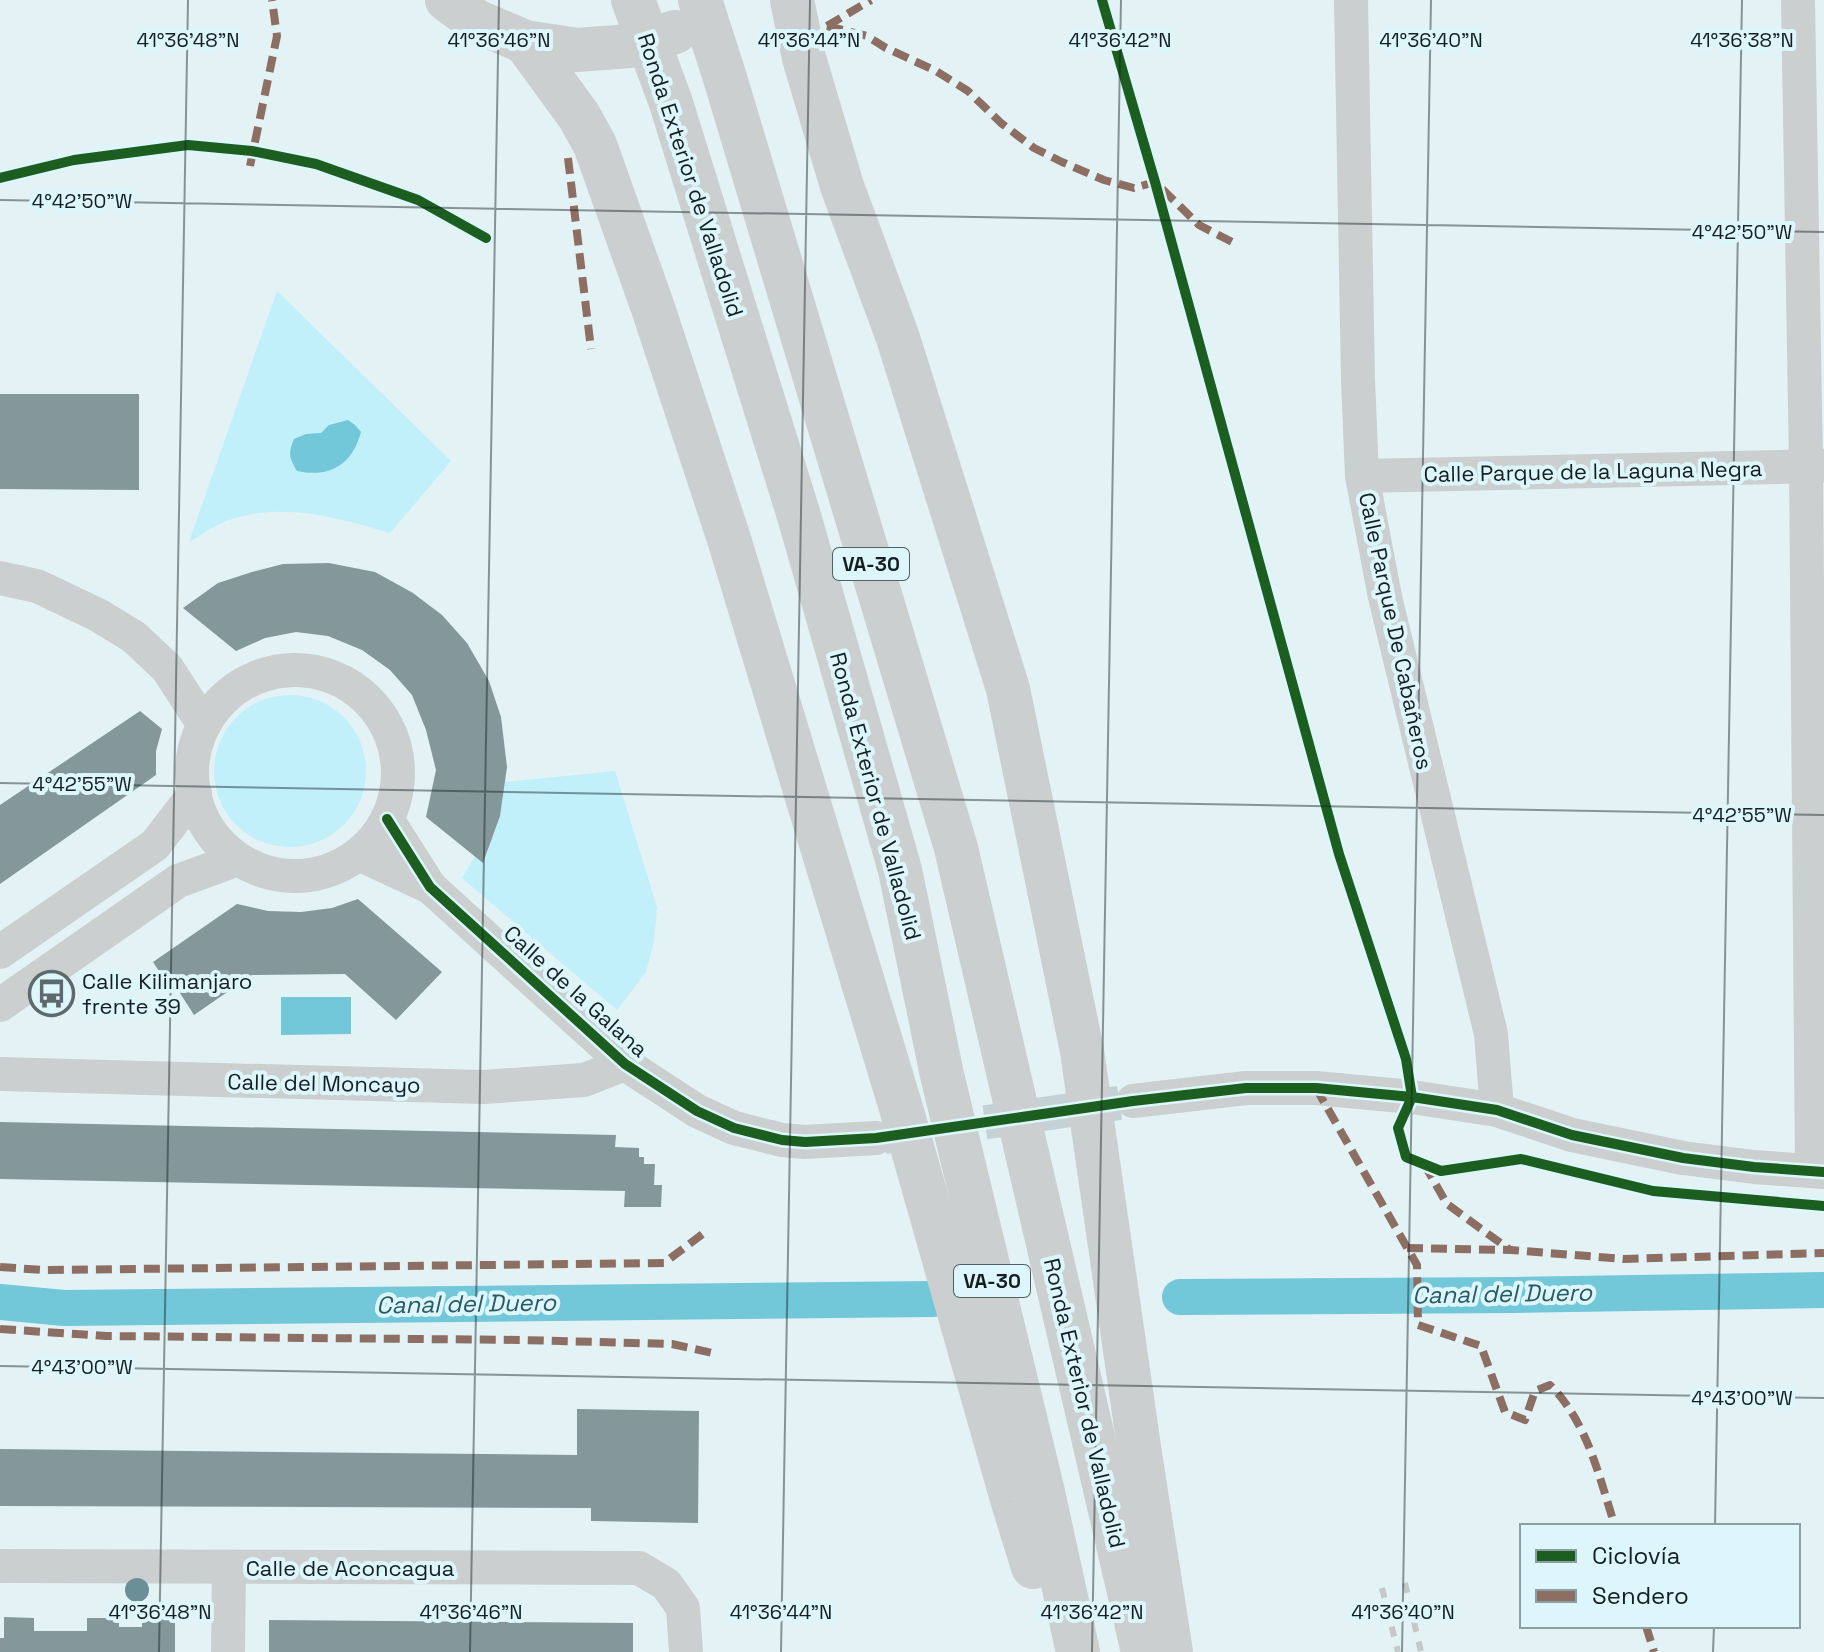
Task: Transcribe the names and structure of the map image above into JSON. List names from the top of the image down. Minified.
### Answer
{"streets":{"highway":["Ronda Exterior de Valladolid","VA-30"],"street":["Calle Parque de la Laguna Negra","Calle Parque De Cabañeros","Calle de la Galana","Calle del Moncayo","Calle de Aconcagua"]},"crossings":[["Calle Parque de la Laguna Negra","Calle Parque De Cabañeros"],["Calle de la Galana","Calle del Moncayo"]],"water":["Canal del Duero"],"places":{"bus stop":["Calle Kilimanjaro frente 39"]},"legend":["Ciclovía","Sendero"],"coordinates":["41°36'48\"N","41°36'46\"N","41°36'44\"N","41°36'42\"N","41°36'40\"N","41°36'38\"N","4°42'50\"W","4°42'55\"W","4°43'00\"W"]}
